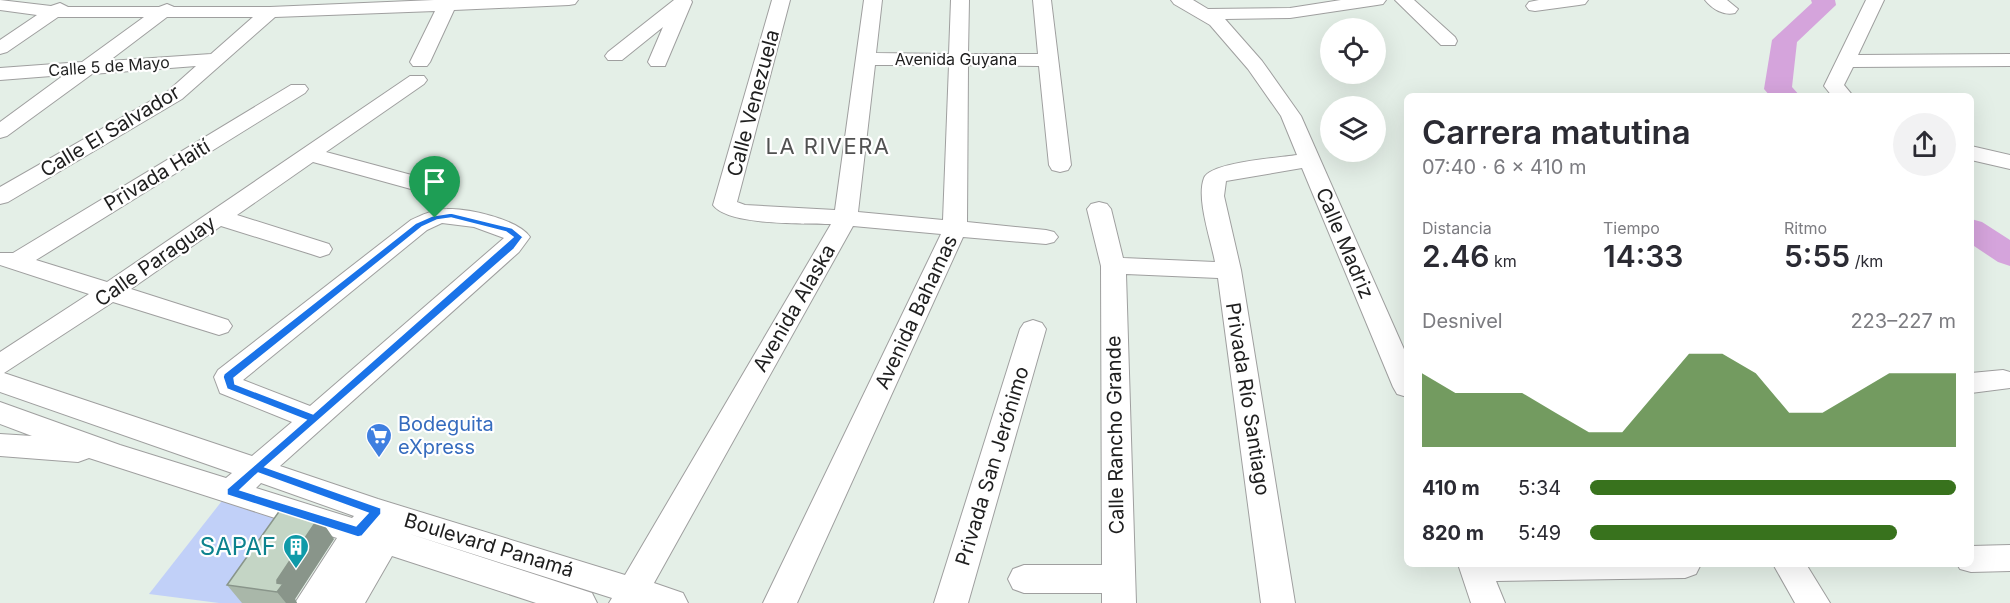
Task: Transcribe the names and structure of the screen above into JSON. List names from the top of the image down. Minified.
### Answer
{"streets":{"street":["Avenida Guyana","Calle 5 de Mayo","Calle Venezuela","Calle El Salvador","Privada Haití","Calle Madriz","Calle Paraguay","Avenida Alaska","Avenida Bahamas","Privada Río Santiago","Calle Rancho Grande","Privada San Jerónimo","Boulevard Panamá"]},"crossings":[["Avenida Guyana","Avenida Alaska"],["Avenida Guyana","Avenida Bahamas"],["Calle 5 de Mayo","Calle El Salvador"],["Calle Venezuela","Avenida Alaska"],["Calle Madriz","Privada Río Santiago"],["Avenida Alaska","Boulevard Panamá"]],"districts":["LA RIVERA"],"places":{"supermarket":["Bodeguita eXpress"],"building":["SAPAF"]},"page":{"heading":["Carrera matutina","07:40 · 6 × 410 m"],"stats":[["Distancia","2.46 km"],["Tiempo","14:33"],["Ritmo","5:55 /km"]],"chart":["Desnivel","223–227 m"],"list":[{"name":"410 m","note":"5:34"},{"name":"820 m","note":"5:49"}]}}
